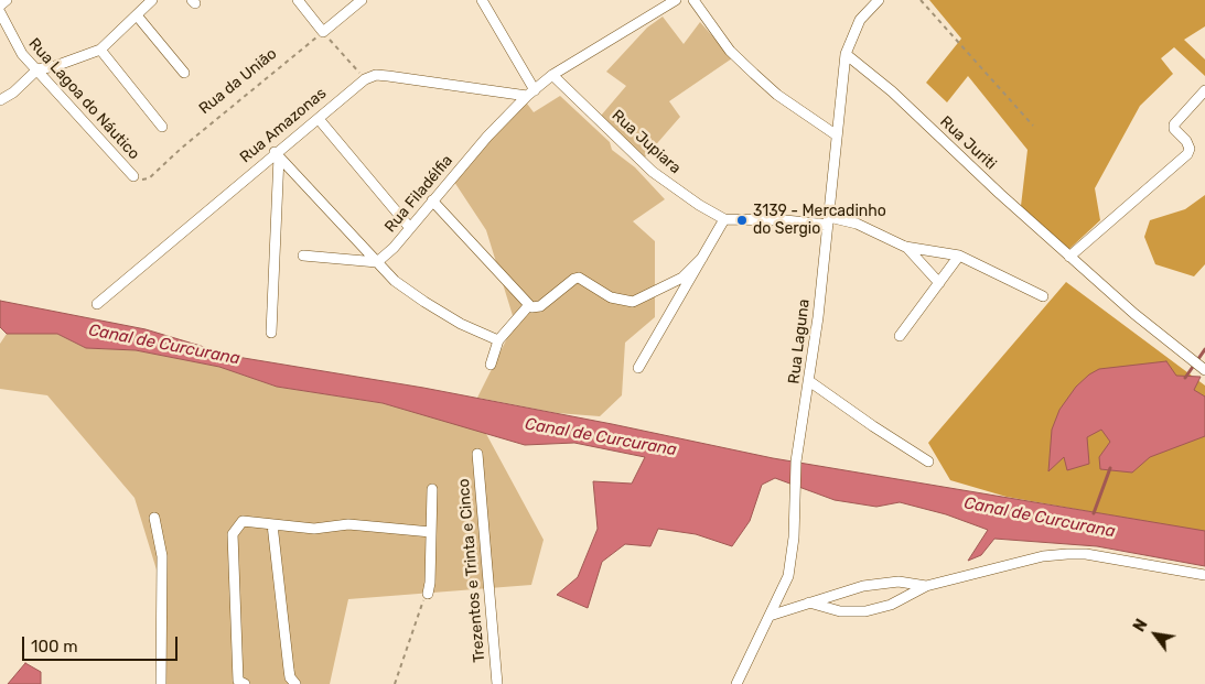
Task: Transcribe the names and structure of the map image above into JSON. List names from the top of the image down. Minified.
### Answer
{"streets":{"street":["Rua Lagoa do Náutico","Rua Amazonas","Rua Jupiara","Rua Juriti","Rua Filadélfia","Rua Laguna","Trezentos e Trinta e Cinco"],"path":["Rua da União"]},"crossings":[["Rua da União","Rua Lagoa do Náutico"],["Rua Jupiara","Rua Filadélfia"],["Rua Jupiara","Rua Laguna"],["Rua Juriti","Rua Laguna"]],"water":["Canal de Curcurana"],"places":["3139 - Mercadinho do Sergio"],"scale_bar":"100 m","north":"top left"}
